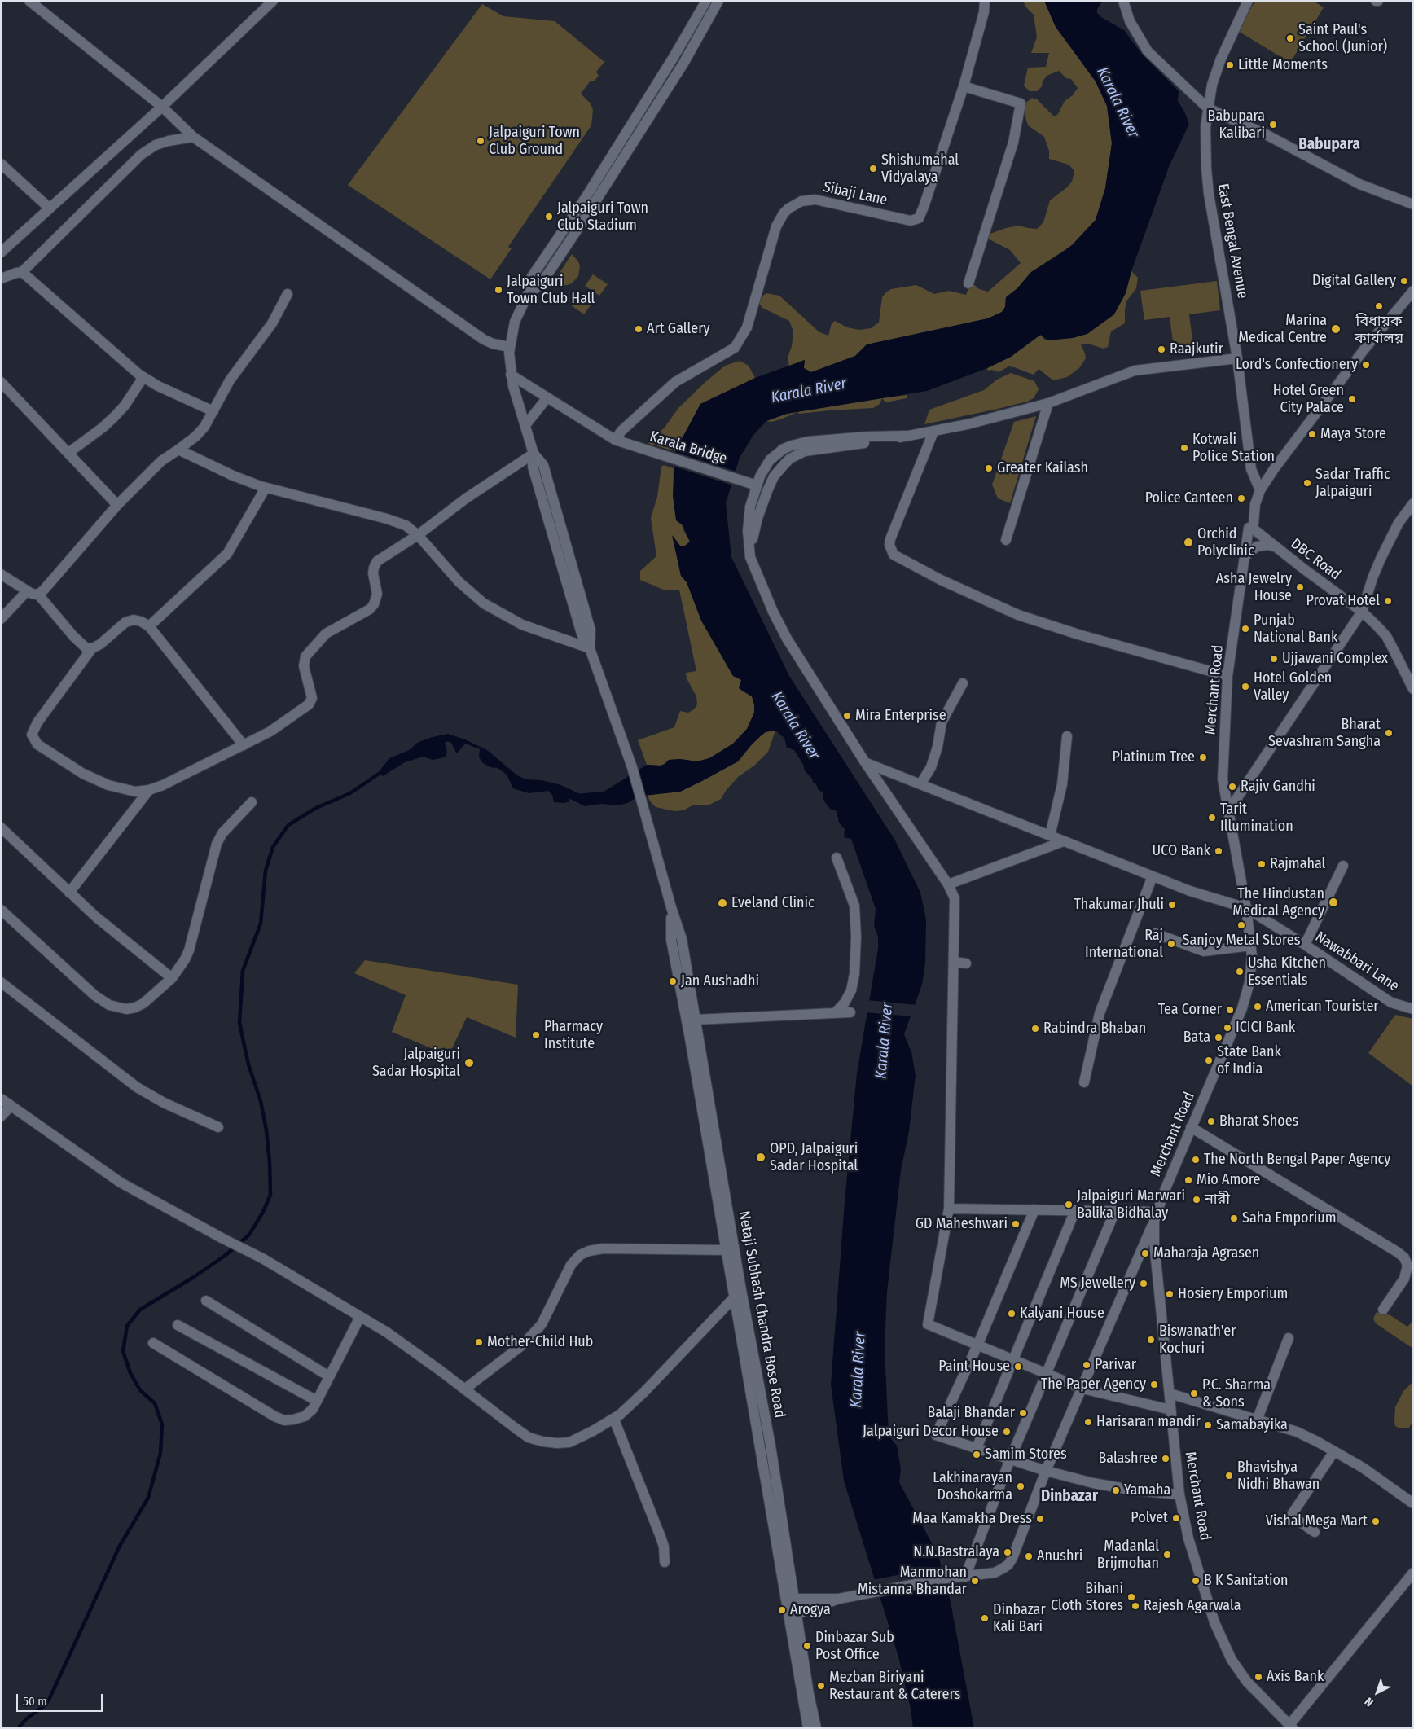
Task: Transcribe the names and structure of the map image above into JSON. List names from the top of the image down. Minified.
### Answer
{"streets":{"street":["Sibaji Lane","East Bengal Avenue","Karala Bridge","DBC Road","Merchant Road","Nawabbari Lane","Netaji Subhash Chandra Bose Road"]},"crossings":[["Sibaji Lane","Karala Bridge"],["East Bengal Avenue","Merchant Road"],["Karala Bridge","Netaji Subhash Chandra Bose Road"],["DBC Road","Merchant Road"],["Merchant Road","Nawabbari Lane"]],"districts":["Babupara","Dinbazar"],"water":["Karala River"],"places":["Saint Paul's School (Junior)","Little Moments","Babupara Kalibari","Jalpaiguri Town Club Ground","Shishumahal Vidyalaya","Jalpaiguri Town Club Stadium","Digital Gallery","Jalpaiguri Town Club Hall","বিধায়ক কার্যালয়","Art Gallery","Marina Medical Centre","Raajkutir","Lord's Confectionery","Hotel Green City Palace","Maya Store","Kotwali Police Station","Greater Kailash","Sadar Traffic Jalpaiguri","Police Canteen","Orchid Polyclinic","Asha Jewelry House","Provat Hotel","Punjab National Bank","Ujjawani Complex","Hotel Golden Valley","Mira Enterprise","Bharat Sevashram Sangha","Platinum Tree","Rajiv Gandhi","Tarit Illumination","UCO Bank","Rajmahal","The Hindustan Medical Agency","Eveland Clinic","Thakumar Jhuli","Sanjoy Metal Stores","Raj International","Usha Kitchen Essentials","Jan Aushadhi","American Tourister","Tea Corner","ICICI Bank","Rabindra Bhaban","Pharmacy Institute","Bata","State Bank of India","Jalpaiguri Sadar Hospital","Bharat Shoes","OPD, Jalpaiguri Sadar Hospital","The North Bengal Paper Agency","Mio Amore","নারী","Jalpaiguri Marwari Balika Bidhalay","Saha Emporium","GD Maheshwari","Maharaja Agrasen","MS Jewellery","Hosiery Emporium","Kalyani House","Biswanath'er Kochuri","Mother-Child Hub","Parivar","Paint House","The Paper Agency","P.C. Sharma & Sons","Balaji Bhandar","Harisaran mandir","Samabayika","Jalpaiguri Decor House","Samim Stores","Balashree","Bhavishya Nidhi Bhawan","Lakhinarayan Doshokarma","Yamaha","Polvet","Maa Kamakha Dress","Vishal Mega Mart","N.N.Bastralaya","Madanlal Brijmohan","Anushri","Manmohan Mistanna Bhandar","B K Sanitation","Bihani Cloth Stores","Rajesh Agarwala","Arogya","Dinbazar Kali Bari","Dinbazar Sub Post Office","Axis Bank","Mezban Biriyani Restaurant & Caterers"],"scale_bar":"50 m","north":"bottom left"}
